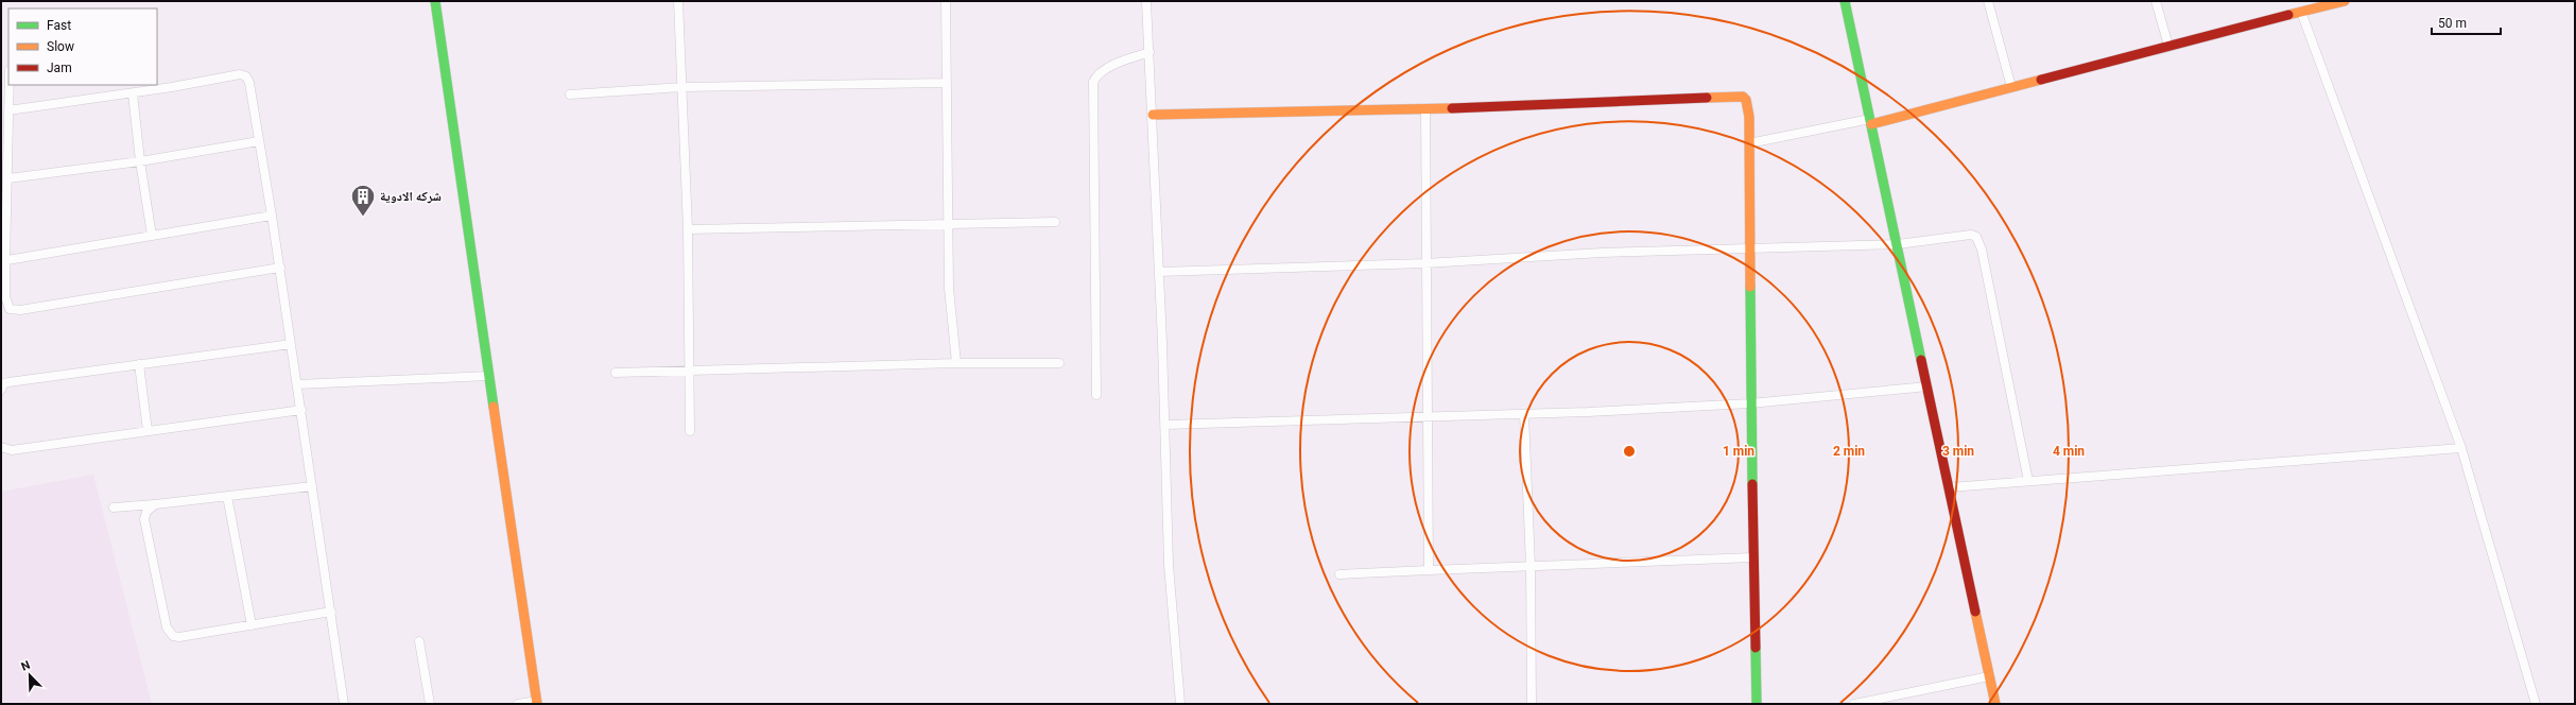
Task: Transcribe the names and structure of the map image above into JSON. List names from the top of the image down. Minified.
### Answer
{"places":{"building":["شركه الادوية"]},"legend":["Fast","Slow","Jam"],"scale_bar":"50 m","north":"top left","rings":["1 min","2 min","3 min","4 min"]}
